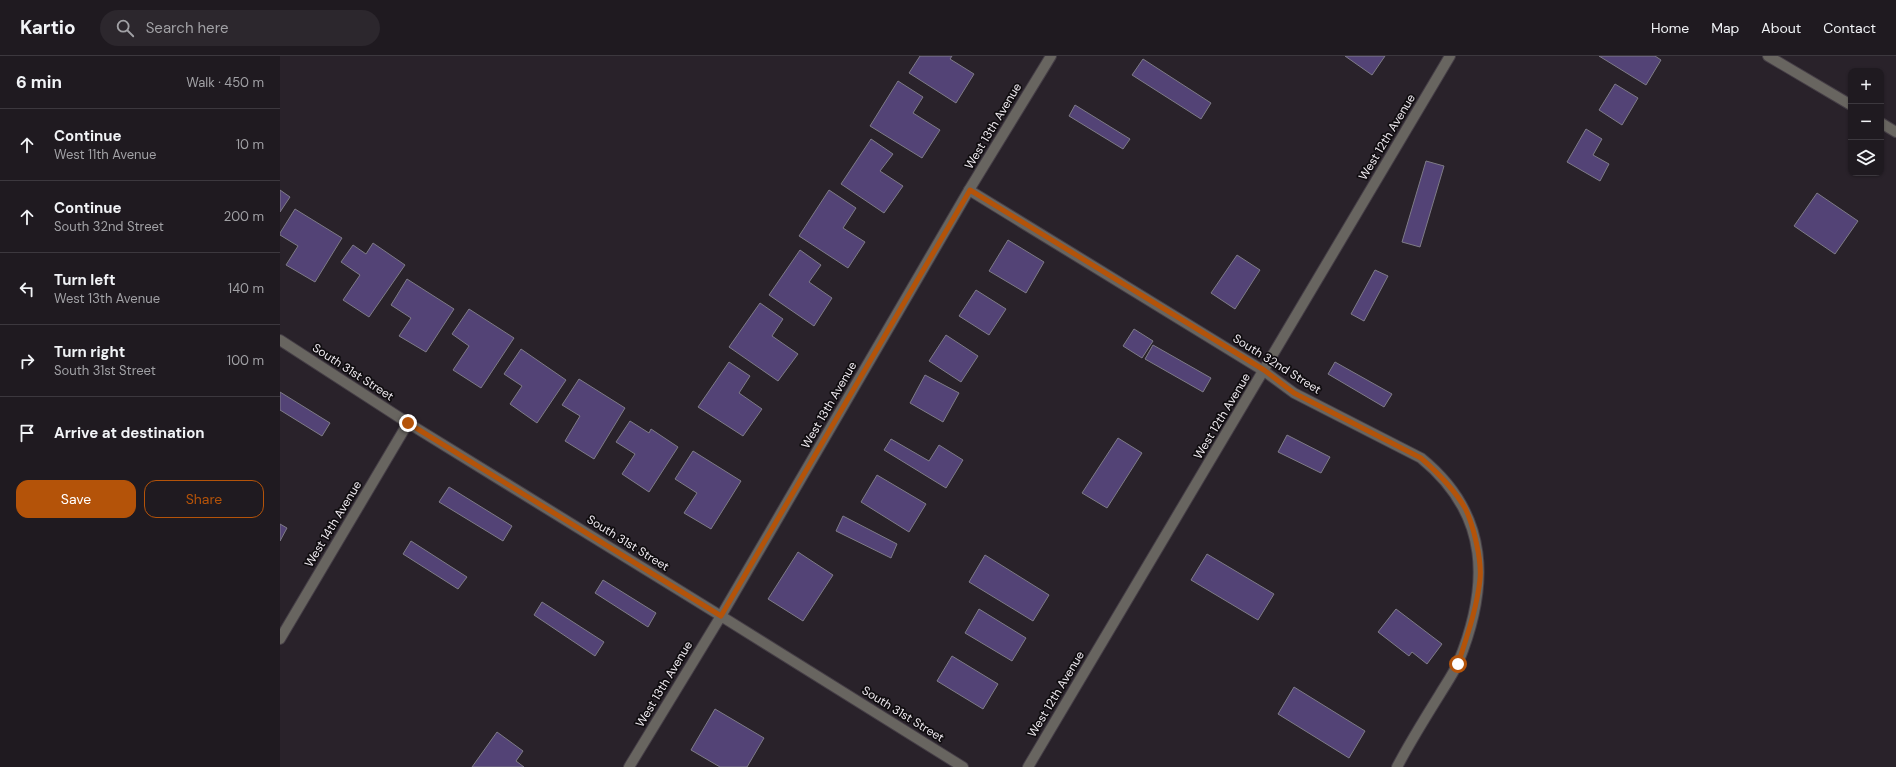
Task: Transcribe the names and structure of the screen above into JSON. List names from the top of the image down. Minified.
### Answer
{"streets":{"street":["West 13th Avenue","West 12th Avenue","South 32nd Street","South 31st Street","West 14th Avenue"]},"crossings":[["West 13th Avenue","South 32nd Street"],["West 13th Avenue","South 31st Street"],["West 12th Avenue","South 32nd Street"],["South 31st Street","West 14th Avenue"]],"page":{"header":"Kartio","search":"Search here","nav":["Home","Map","About","Contact"],"heading":["6 min","Walk · 450 m"],"map_buttons":["+","−"],"list":[["Continue","West 11th Avenue","10 m"],["Continue","South 32nd Street","200 m"],["Turn left","West 13th Avenue","140 m"],["Turn right","South 31st Street","100 m"],"Arrive at destination"],"buttons":["Save","Share"]}}
